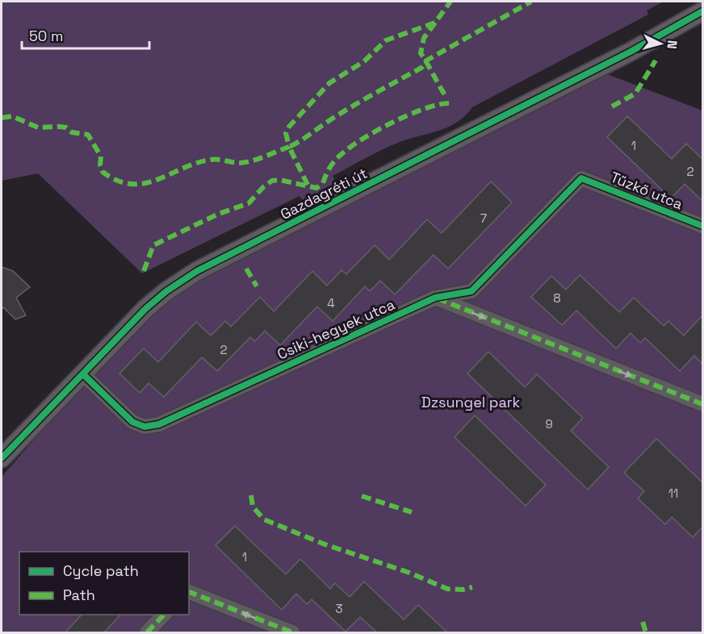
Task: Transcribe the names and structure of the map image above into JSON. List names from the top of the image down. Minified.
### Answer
{"streets":{"street":["Tűzkő utca","Gazdagréti út","Csiki-hegyek utca"]},"crossings":[["Tűzkő utca","Csiki-hegyek utca"],["Gazdagréti út","Csiki-hegyek utca"]],"parks":["Dzsungel park"],"house_numbers":["1","2","7","8","4","2","9","11","1","3"],"legend":["Cycle path","Path"],"scale_bar":"50 m","north":"right"}
